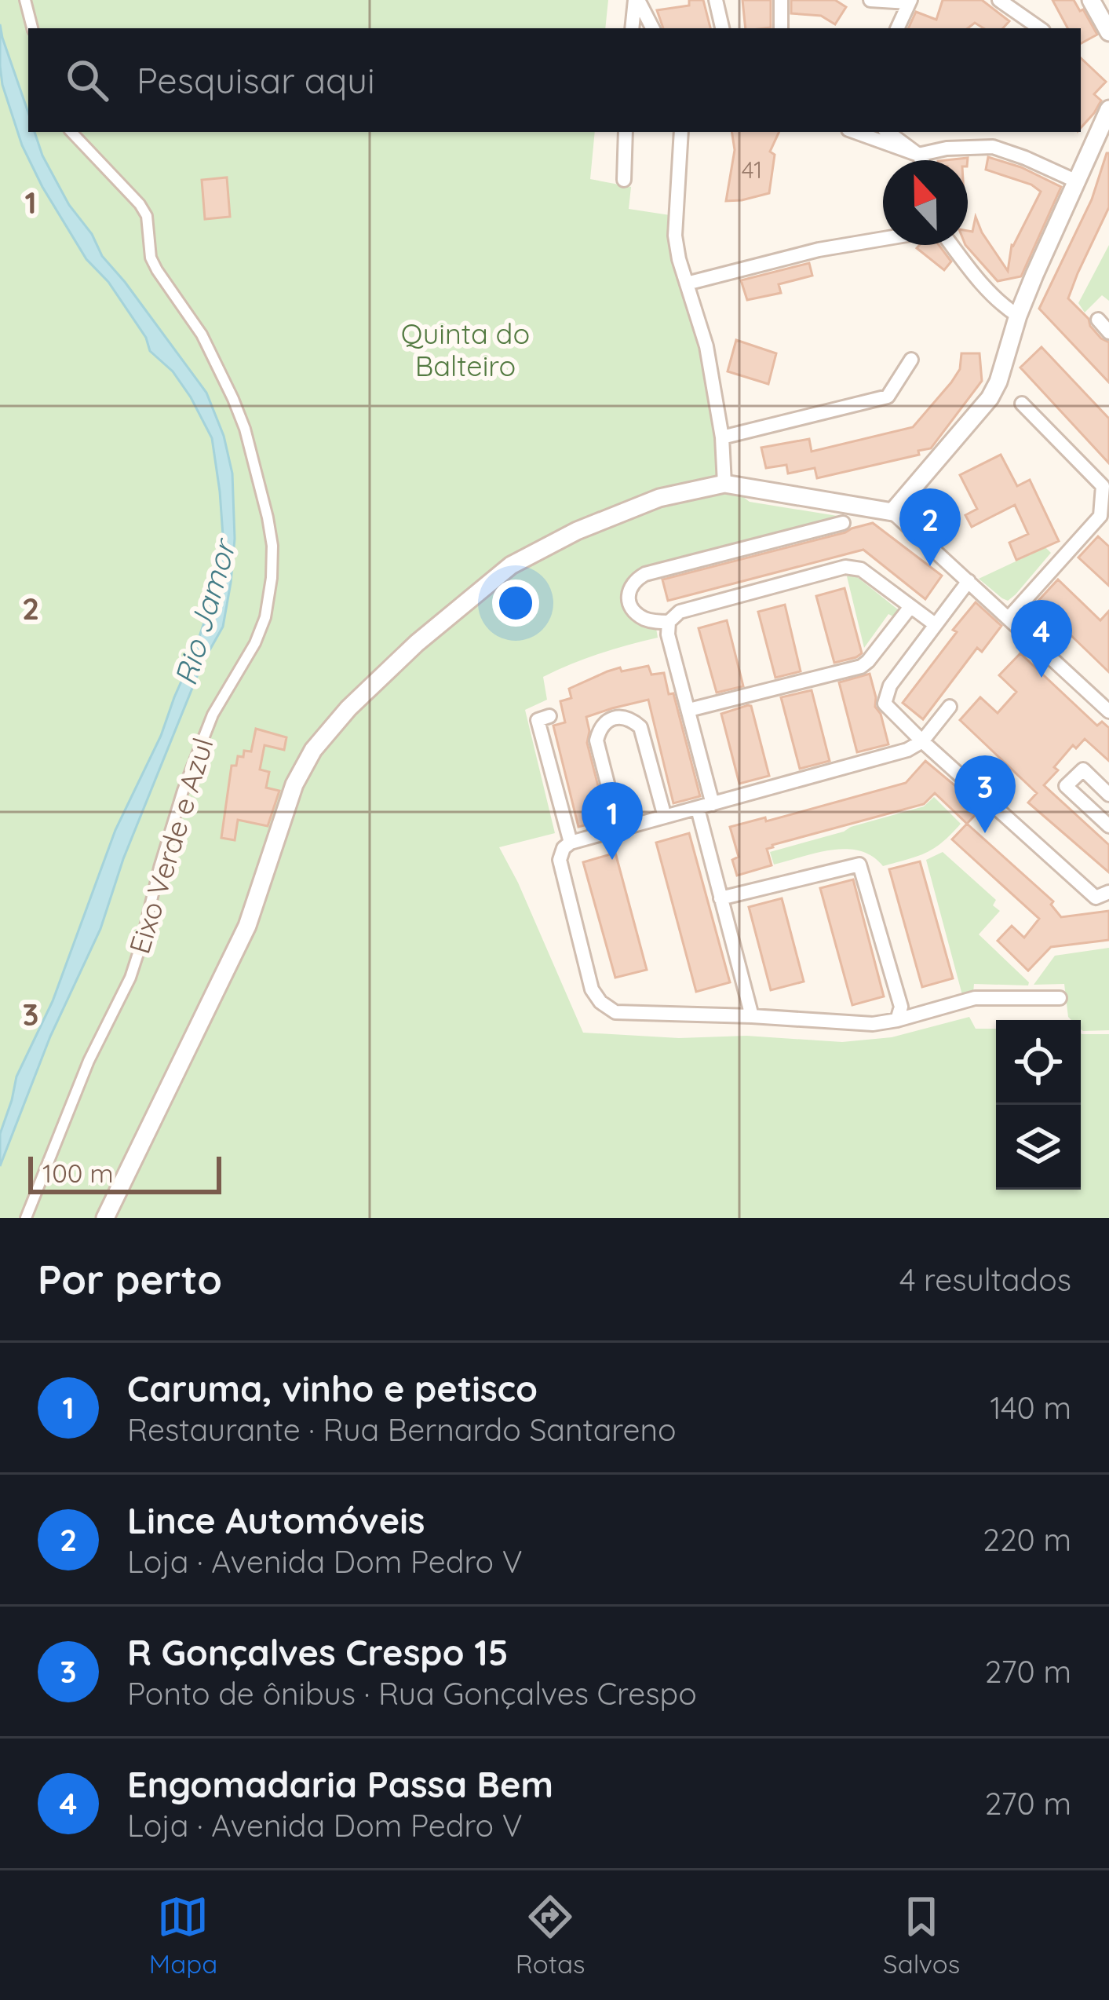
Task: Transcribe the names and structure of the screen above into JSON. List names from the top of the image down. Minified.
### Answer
{"streets":{"street":["Eixo Verde e Azul"]},"water":["Rio Jamor"],"parks":["Quinta do Balteiro"],"house_numbers":["41"],"scale_bar":"100 m","north":"top","page":{"search":"Pesquisar aqui","pins":["2","4","3","1"],"scale":"100 m","heading":["Por perto","4 resultados"],"list":[{"mark":"1","name":"Caruma, vinho e petisco","note":"Restaurante · Rua Bernardo Santareno","value":"140 m"},{"mark":"2","name":"Lince Automóveis","note":"Loja · Avenida Dom Pedro V","value":"220 m"},{"mark":"3","name":"R Gonçalves Crespo 15","note":"Ponto de ônibus · Rua Gonçalves Crespo","value":"270 m"},{"mark":"4","name":"Engomadaria Passa Bem","note":"Loja · Avenida Dom Pedro V","value":"270 m"}],"nav":["Mapa","Rotas","Salvos"]},"grid":{"rows":["1","2","3"]}}
